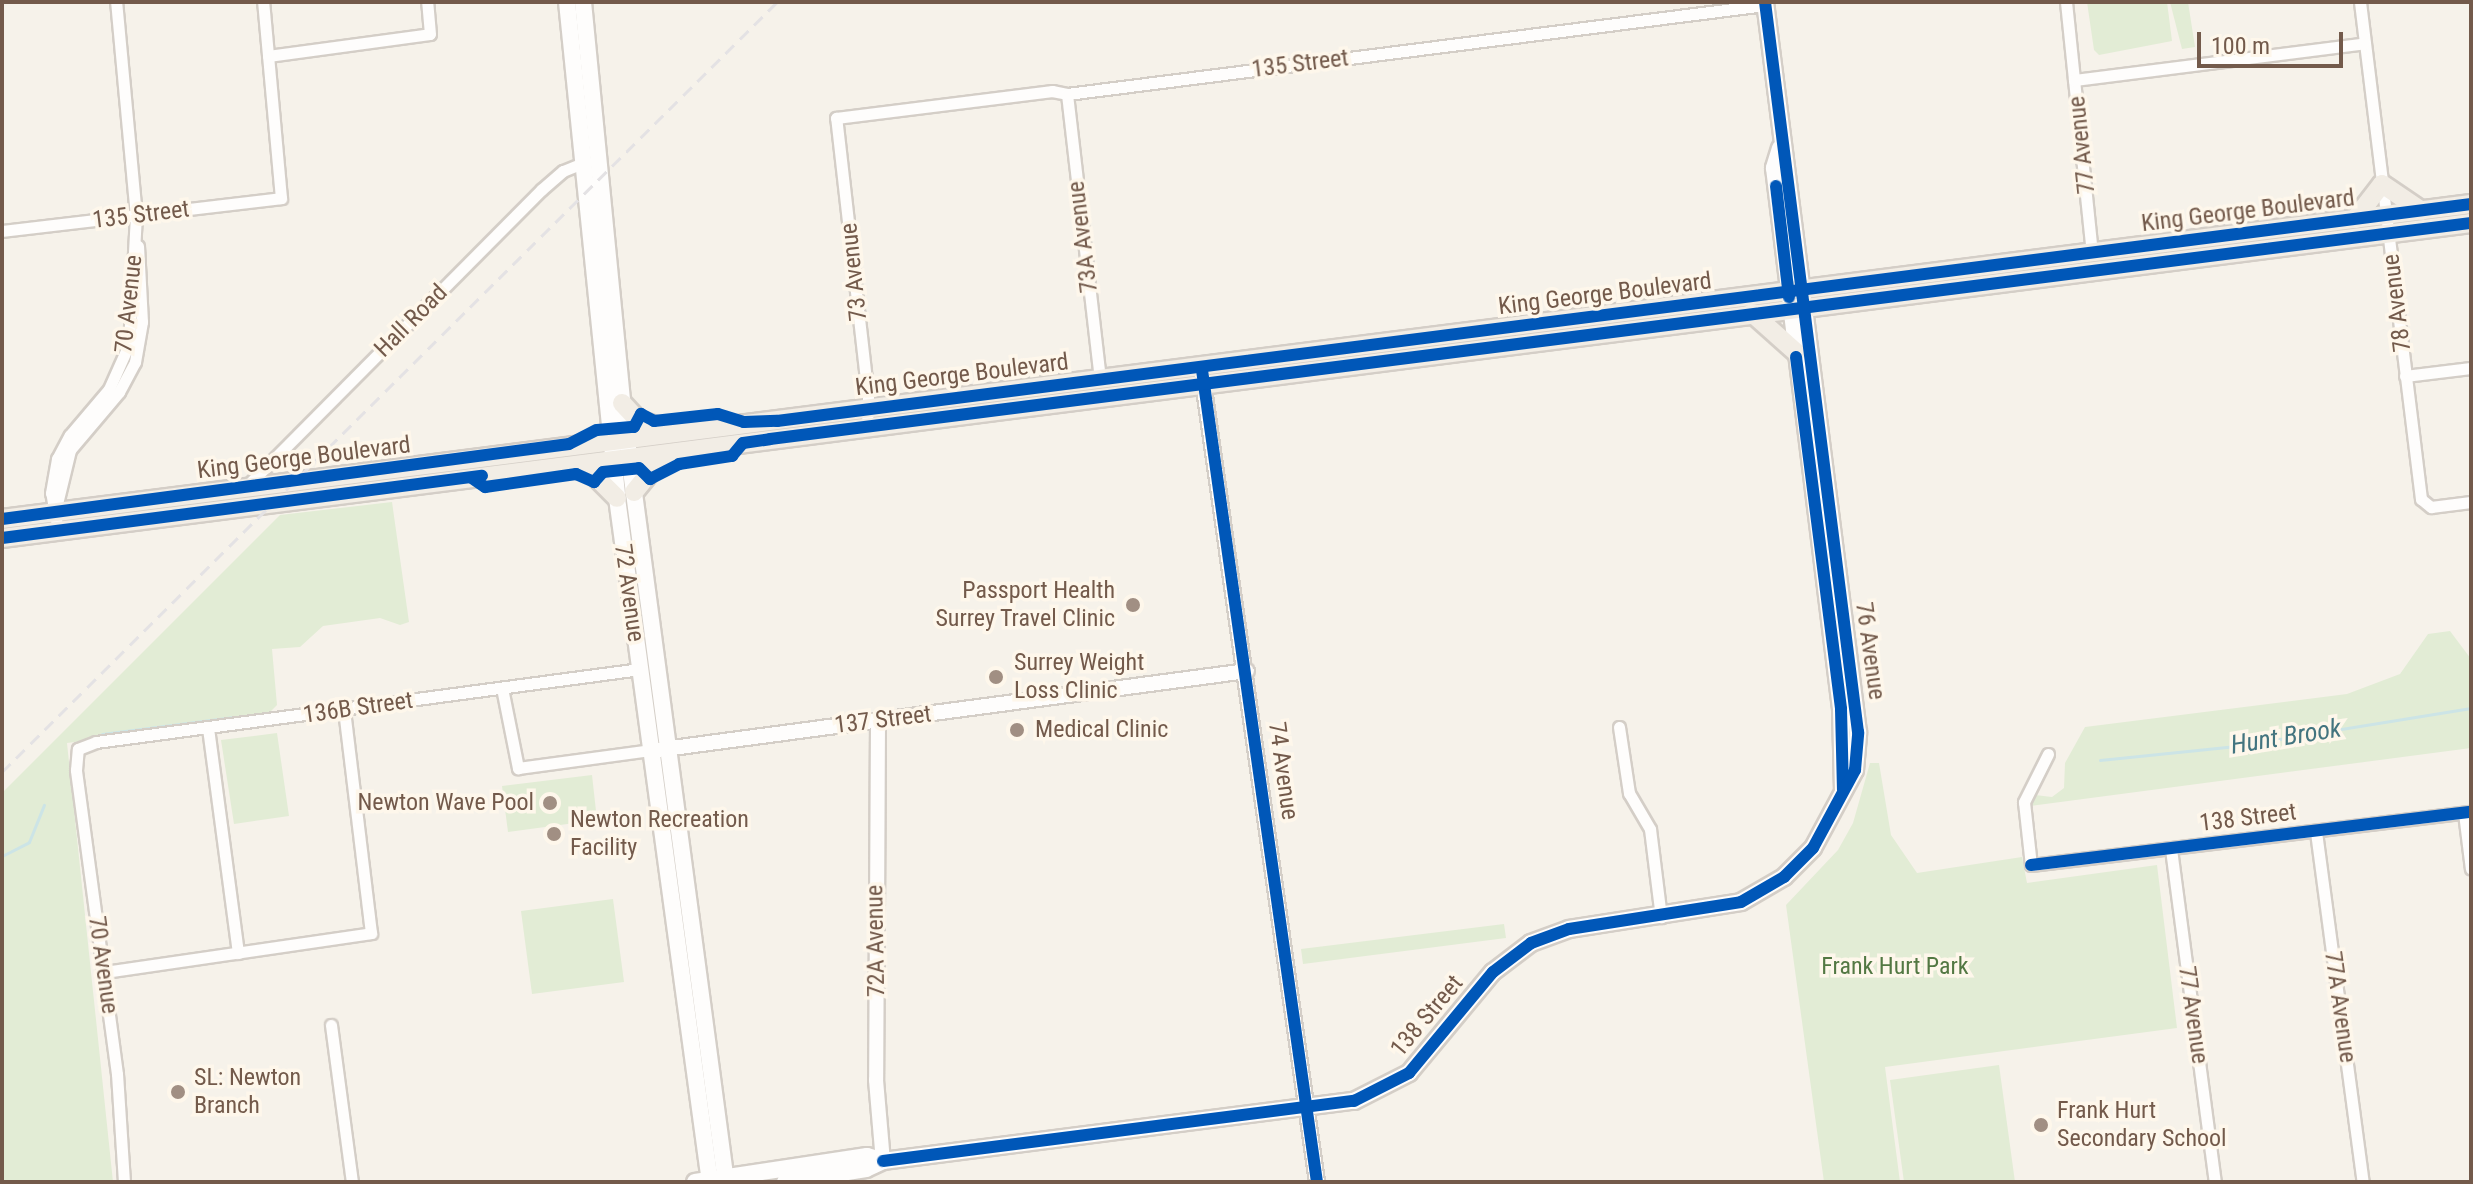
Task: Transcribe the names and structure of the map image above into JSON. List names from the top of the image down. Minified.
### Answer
{"streets":{"main road":["King George Boulevard","72 Avenue","76 Avenue","138 Street"],"street":["135 Street","77 Avenue","73A Avenue","73 Avenue","78 Avenue","70 Avenue","Hall Road","136B Street","137 Street","74 Avenue","72A Avenue","77A Avenue"]},"crossings":[["135 Street","73A Avenue"],["135 Street","73 Avenue"],["135 Street","70 Avenue"],["135 Street","76 Avenue"],["77 Avenue","King George Boulevard"],["77 Avenue","138 Street"],["King George Boulevard","73A Avenue"],["King George Boulevard","73 Avenue"],["King George Boulevard","78 Avenue"],["King George Boulevard","70 Avenue"],["King George Boulevard","Hall Road"],["King George Boulevard","72 Avenue"],["King George Boulevard","76 Avenue"],["King George Boulevard","74 Avenue"],["70 Avenue","136B Street"],["Hall Road","72 Avenue"],["72 Avenue","136B Street"],["72 Avenue","137 Street"],["72 Avenue","138 Street"],["76 Avenue","138 Street"],["136B Street","137 Street"],["137 Street","74 Avenue"],["137 Street","72A Avenue"],["74 Avenue","138 Street"],["138 Street","72A Avenue"],["138 Street","77A Avenue"]],"water":["Hunt Brook"],"parks":["Frank Hurt Park"],"places":["Passport Health Surrey Travel Clinic","Surrey Weight Loss Clinic","Medical Clinic","Newton Wave Pool","Newton Recreation Facility","SL: Newton Branch","Frank Hurt Secondary School"],"scale_bar":"100 m"}
